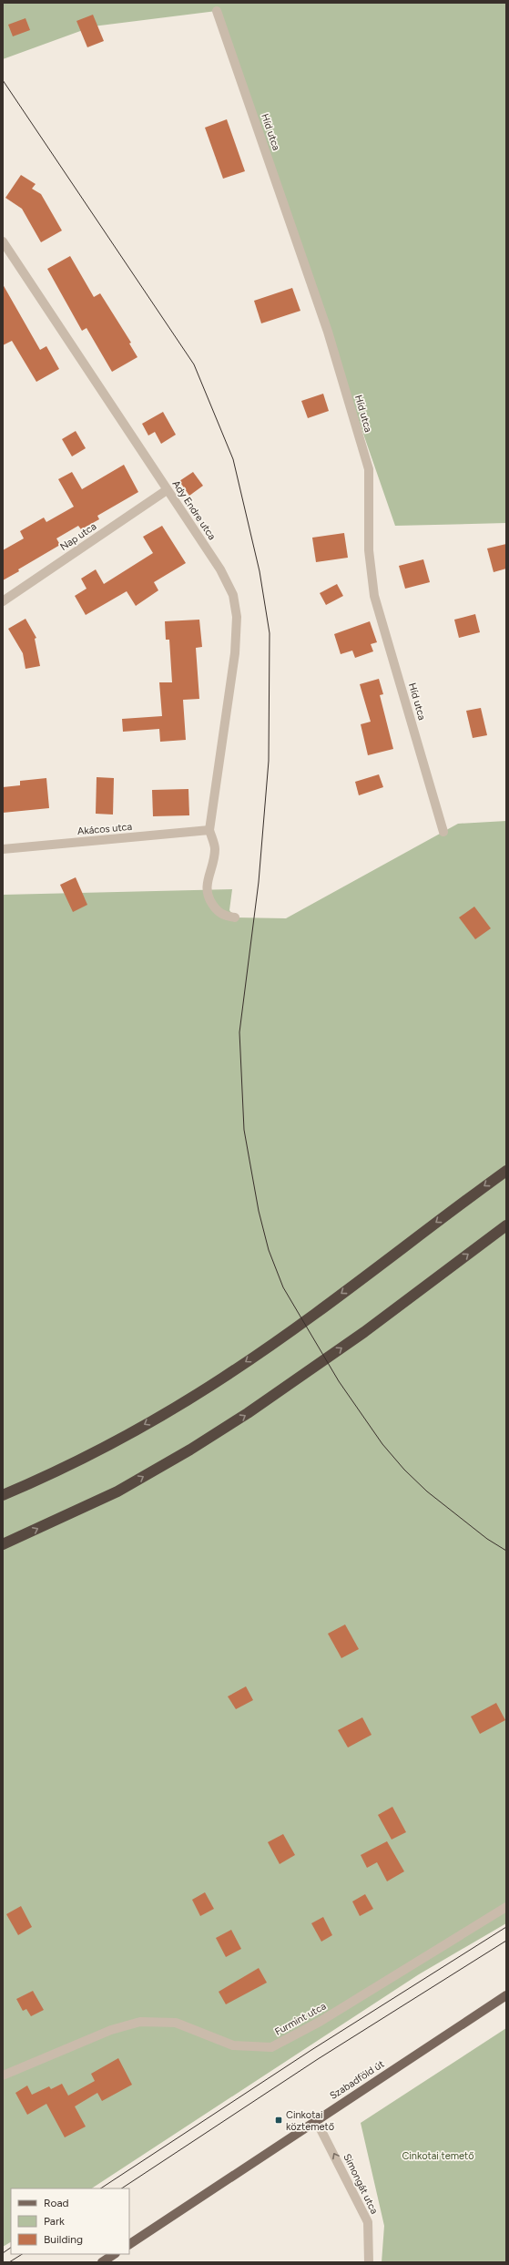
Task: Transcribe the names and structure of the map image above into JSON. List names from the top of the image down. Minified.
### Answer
{"streets":{"main road":["Szabadföld út"],"street":["Híd utca","Ady Endre utca","Nap utca","Akácos utca","Furmint utca","Simongát utca"]},"crossings":[["Ady Endre utca","Nap utca"],["Ady Endre utca","Akácos utca"],["Szabadföld út","Simongát utca"]],"one_way":["Simongát utca"],"parks":["Cinkotai temető"],"places":{"transit":["Cinkotai köztemető"]},"legend":["Road","Park","Building"]}
